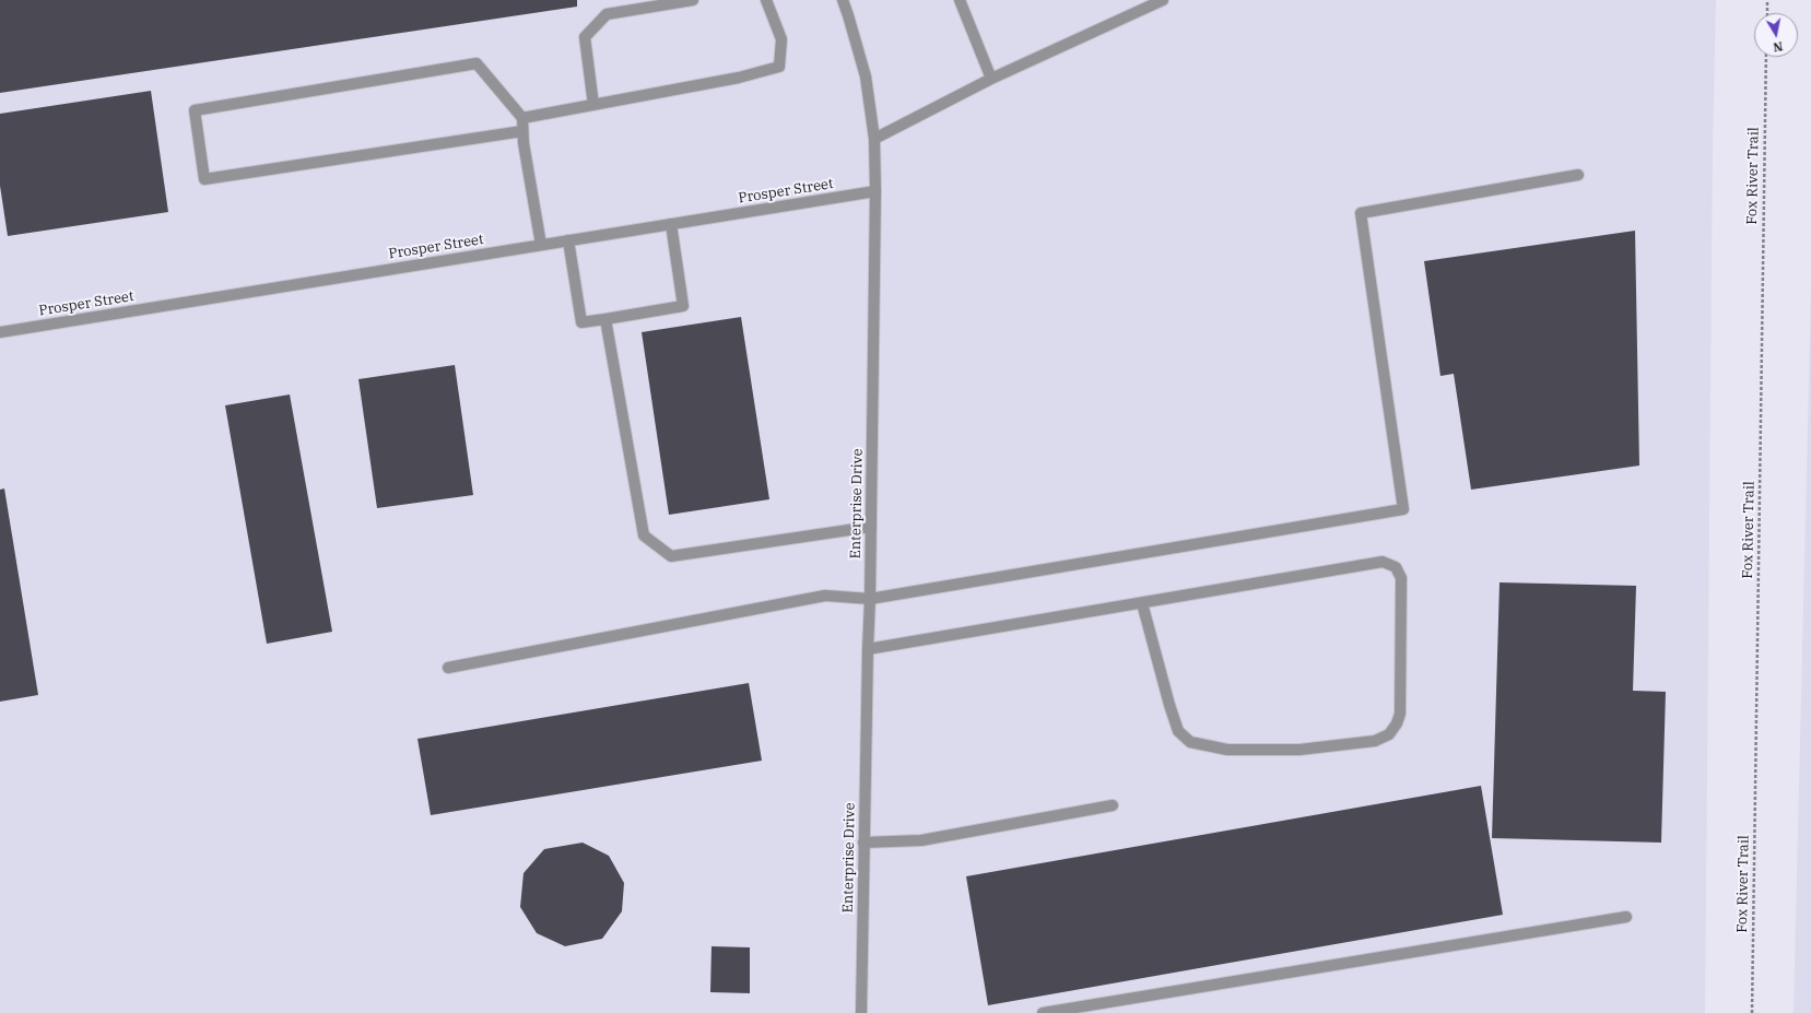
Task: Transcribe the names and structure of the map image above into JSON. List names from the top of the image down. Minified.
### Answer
{"streets":{"street":["Prosper Street","Enterprise Drive"],"path":["Fox River Trail"]},"crossings":[["Prosper Street","Enterprise Drive"]],"north":"bottom"}
